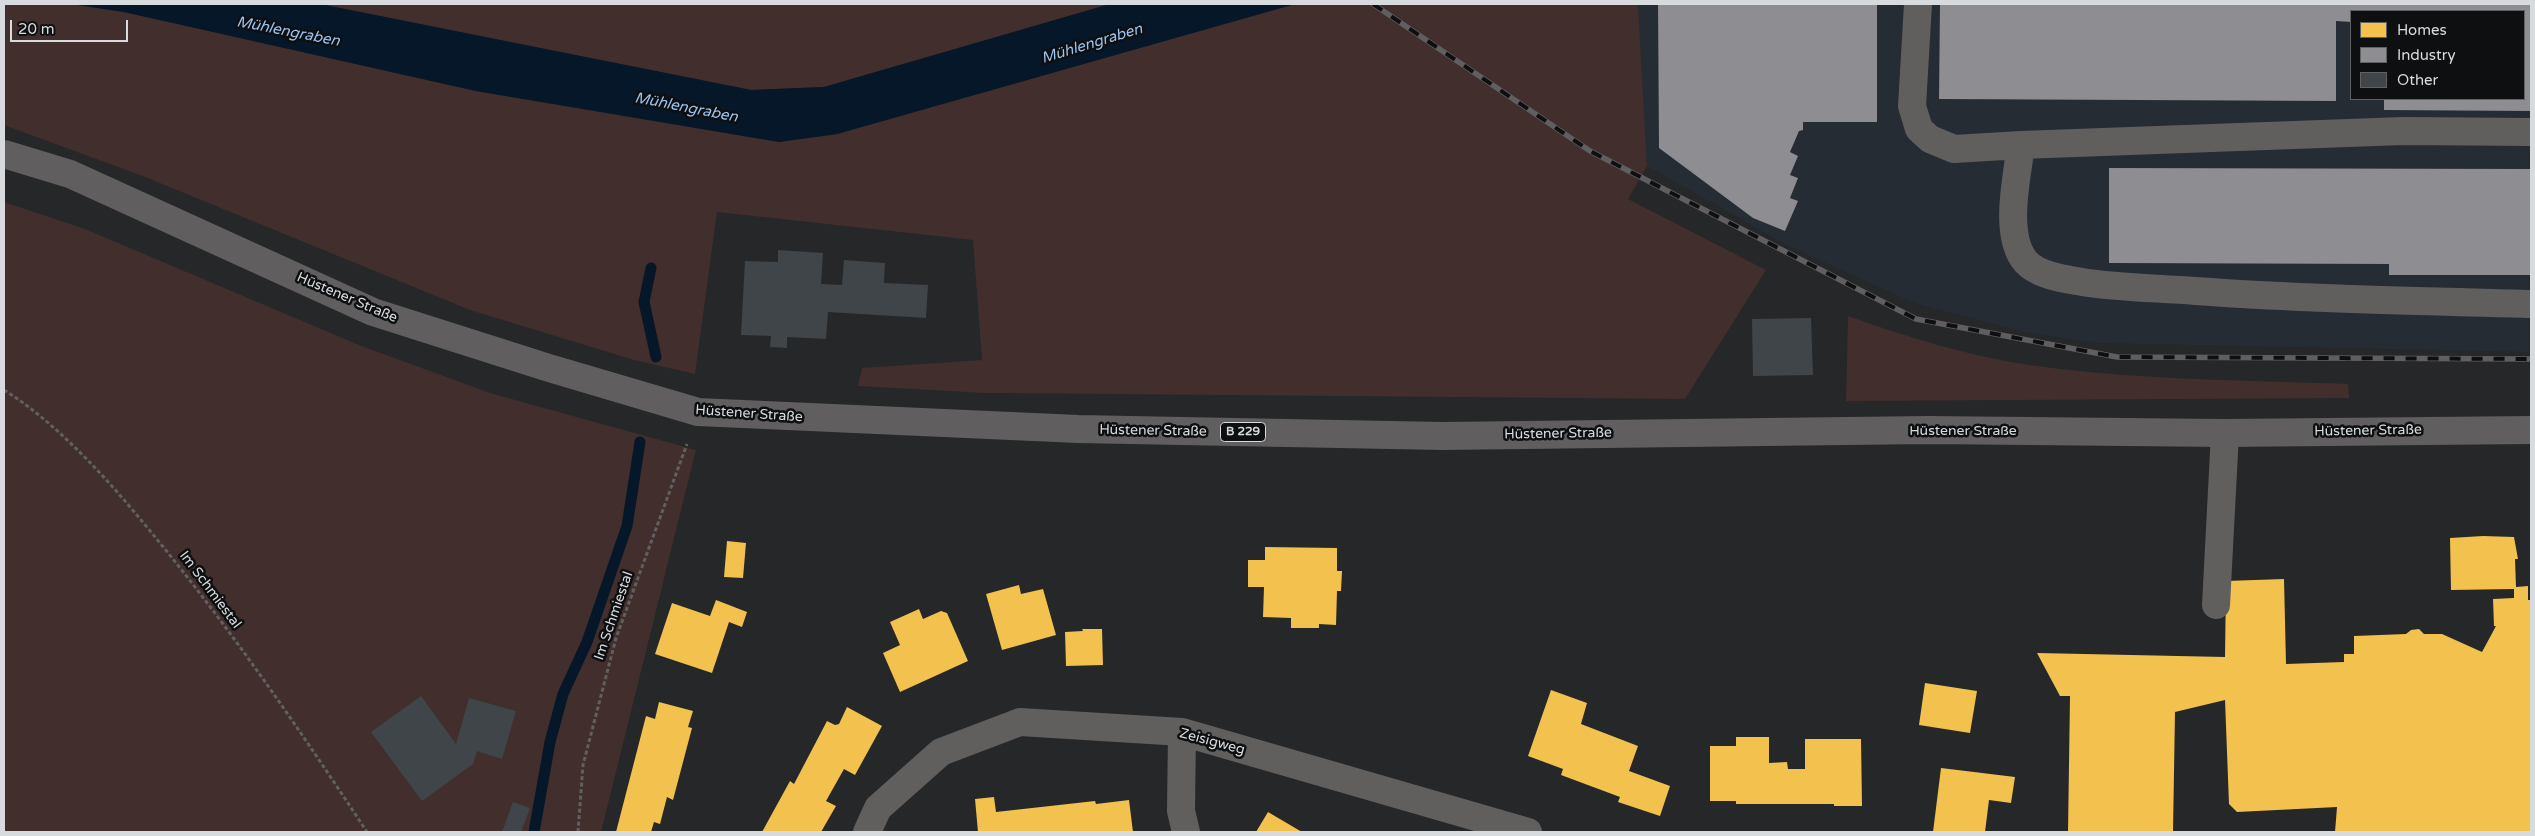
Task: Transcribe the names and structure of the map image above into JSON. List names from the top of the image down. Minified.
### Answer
{"streets":{"main road":["Hüstener Straße","B 229"],"street":["Zeisigweg"],"path":["Im Schmiestal"]},"crossings":[["Hüstener Straße","Im Schmiestal"]],"water":["Mühlengraben"],"legend":["Homes","Industry","Other"],"scale_bar":"20 m"}
